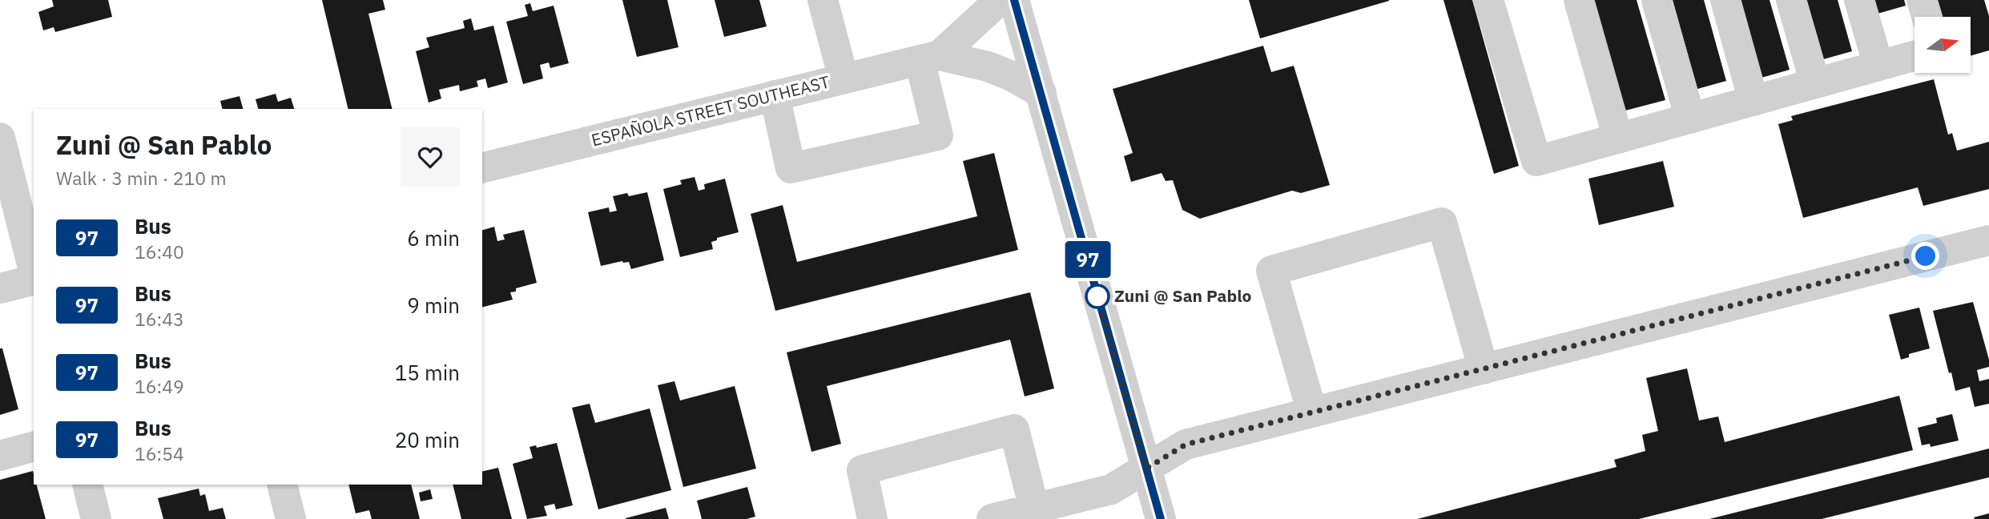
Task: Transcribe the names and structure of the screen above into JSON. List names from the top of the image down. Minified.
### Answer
{"streets":{"street":["ESPAÑOLA STREET SOUTHEAST"]},"places":["Zuni @ San Pablo"],"lines":["bus line 97"],"north":"right","page":{"on_map":"97","heading":["Zuni @ San Pablo","Walk · 3 min · 210 m"],"list":[{"mark":"97","name":"Bus","note":"16:40","value":"6 min"},{"mark":"97","name":"Bus","note":"16:43","value":"9 min"},{"mark":"97","name":"Bus","note":"16:49","value":"15 min"},{"mark":"97","name":"Bus","note":"16:54","value":"20 min"}]}}
